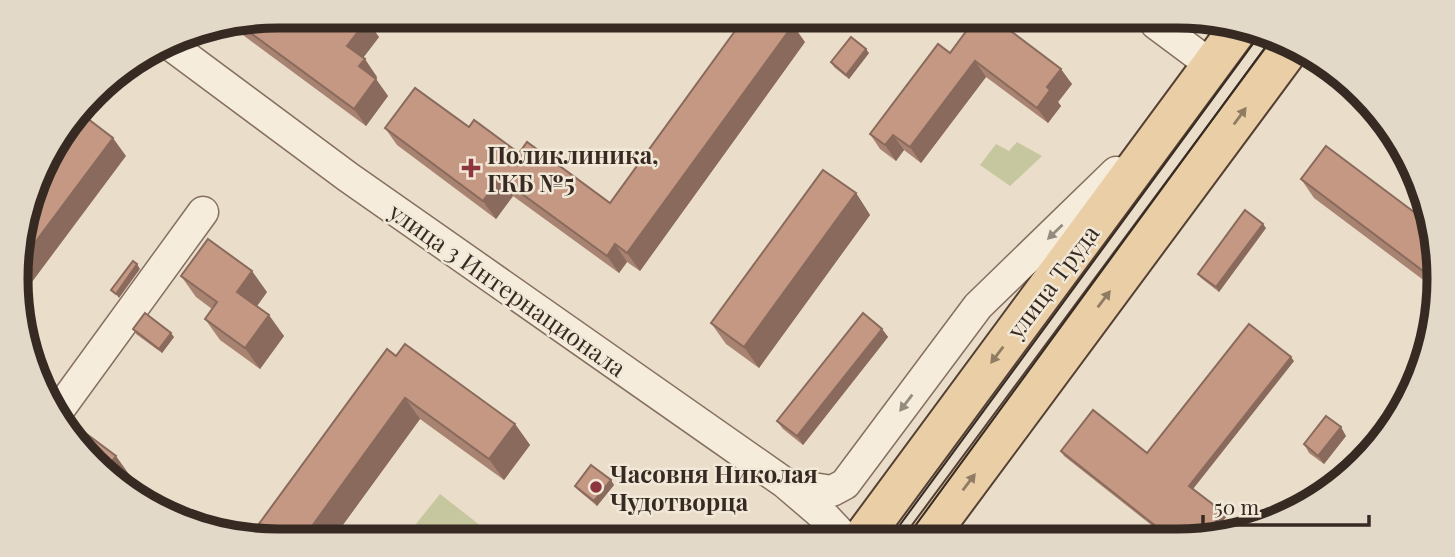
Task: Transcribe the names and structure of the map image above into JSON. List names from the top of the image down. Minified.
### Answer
{"streets":{"main road":["улица Труда"],"street":["улица 3 Интернационала"]},"places":{"health":["Поликлиника, ГКБ №5"],"other":["Часовня Николая Чудотворца"]},"scale_bar":"50 m"}
